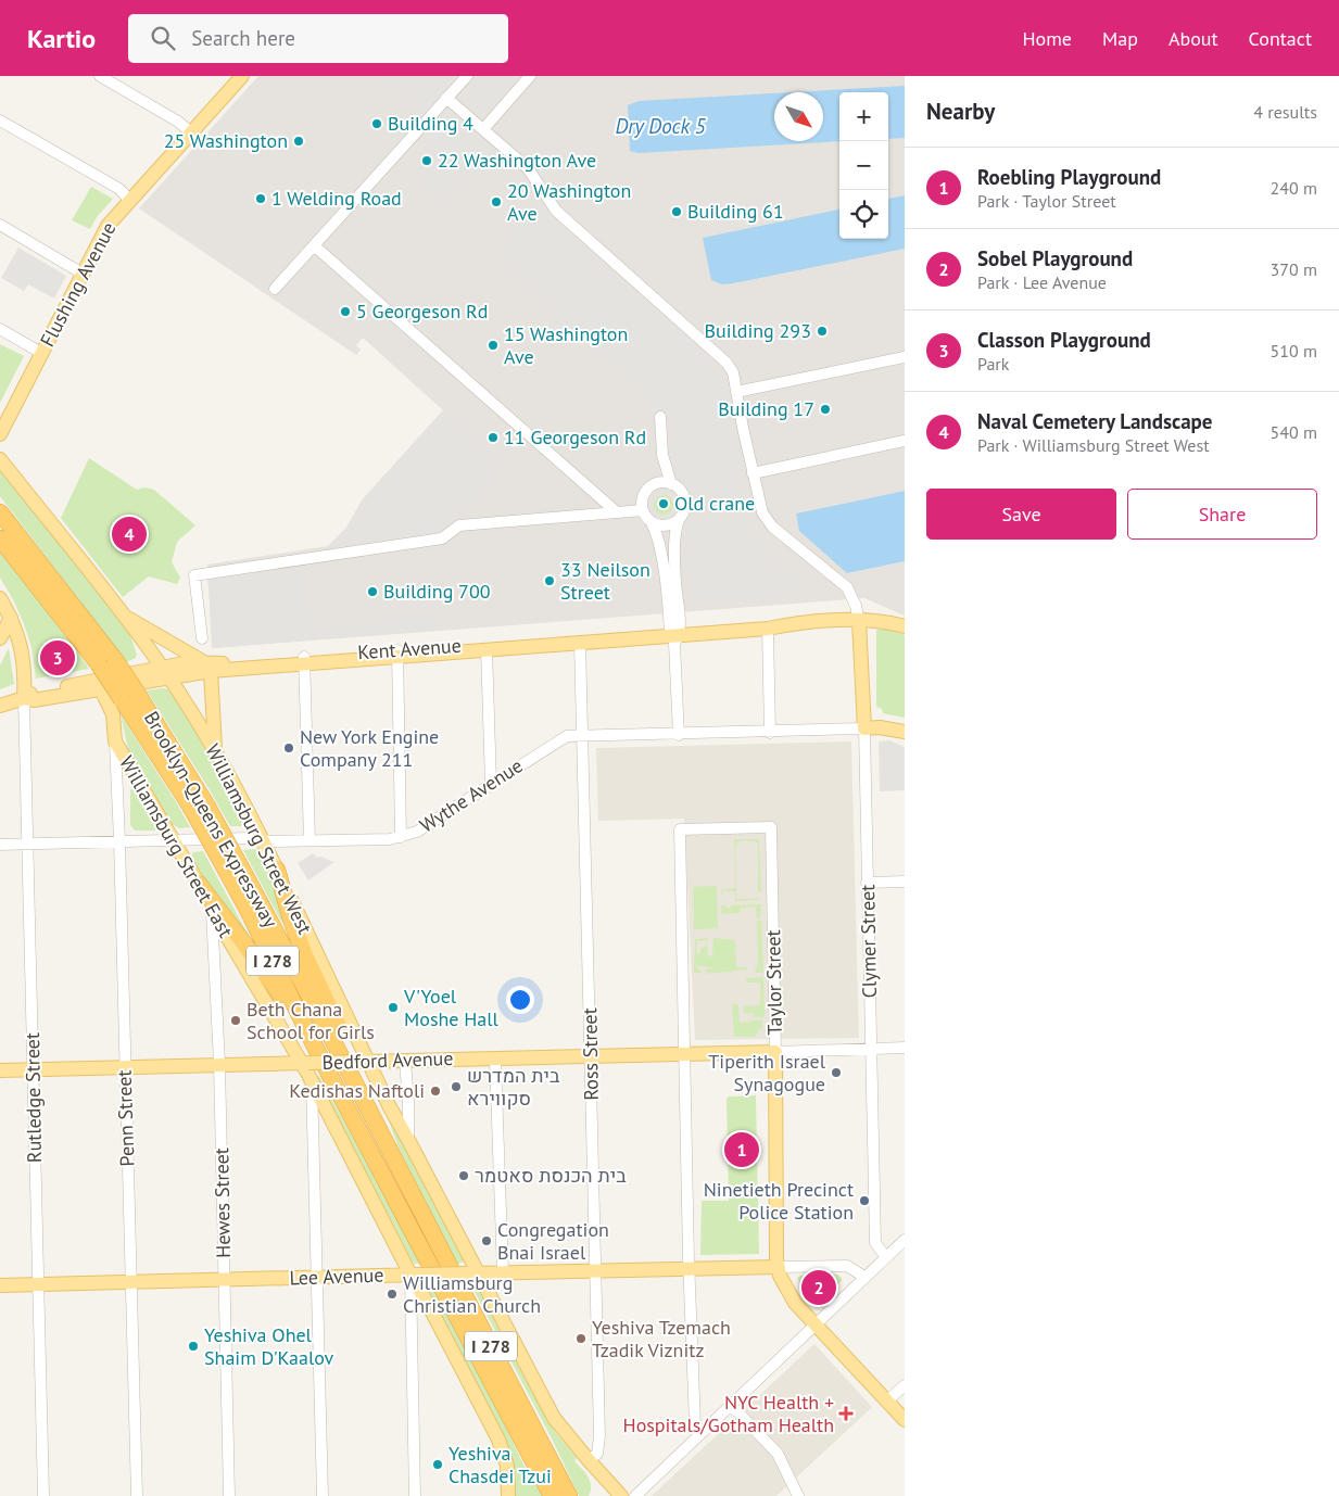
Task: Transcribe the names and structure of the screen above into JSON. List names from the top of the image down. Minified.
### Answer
{"streets":{"highway":["Brooklyn-Queens Expressway","I 278"],"main road":["Flushing Avenue","Kent Avenue","Wythe Avenue","Williamsburg Street West","Williamsburg Street East","Clymer Street","Taylor Street","Bedford Avenue","Lee Avenue"],"street":["Ross Street","Rutledge Street","Penn Street","Hewes Street"]},"crossings":[["Kent Avenue","Brooklyn-Queens Expressway"],["Kent Avenue","Williamsburg Street West"],["Kent Avenue","Williamsburg Street East"],["Kent Avenue","Clymer Street"],["Kent Avenue","Ross Street"],["Kent Avenue","Rutledge Street"],["Wythe Avenue","Williamsburg Street West"],["Wythe Avenue","Williamsburg Street East"],["Wythe Avenue","Clymer Street"],["Wythe Avenue","Ross Street"],["Wythe Avenue","Rutledge Street"],["Wythe Avenue","Penn Street"],["Brooklyn-Queens Expressway","Williamsburg Street East"],["Brooklyn-Queens Expressway","Bedford Avenue"],["Williamsburg Street West","Ross Street"],["Williamsburg Street West","Bedford Avenue"],["Williamsburg Street West","Lee Avenue"],["Williamsburg Street East","Bedford Avenue"],["Williamsburg Street East","Penn Street"],["Williamsburg Street East","Hewes Street"],["Williamsburg Street East","Lee Avenue"],["Clymer Street","Bedford Avenue"],["Taylor Street","Bedford Avenue"],["Taylor Street","Lee Avenue"],["Ross Street","Bedford Avenue"],["Ross Street","Lee Avenue"],["Bedford Avenue","Rutledge Street"],["Bedford Avenue","Penn Street"],["Bedford Avenue","Hewes Street"],["Rutledge Street","Lee Avenue"],["Penn Street","Lee Avenue"],["Hewes Street","Lee Avenue"]],"water":["Dry Dock 5"],"places":{"other":["Building 4","25 Washington","22 Washington Ave","1 Welding Road","20 Washington Ave","Building 61","5 Georgeson Rd","Building 293","15 Washington Ave","Building 17","11 Georgeson Rd","Old crane","33 Neilson Street","Building 700","New York Engine Company 211","V'Yoel Moshe Hall","Beth Chana School for Girls","Tiperith Israel Synagogue","בית המדרש סקווירא","Kedishas Naftoli","בית הכנסת סאטמר","Ninetieth Precinct Police Station","Congregation Bnai Israel","Williamsburg Christian Church","Yeshiva Tzemach Tzadik Viznitz","Yeshiva Ohel Shaim D'Kaalov","Yeshiva Chasdei Tzui"],"health":["NYC Health + Hospitals/Gotham Health"]},"north":"bottom right","page":{"header":"Kartio","search":"Search here","nav":["Home","Map","About","Contact"],"heading":["Nearby","4 results"],"map_buttons":["+","−"],"list":[{"mark":"1","name":"Roebling Playground","note":"Park · Taylor Street","value":"240 m"},{"mark":"2","name":"Sobel Playground","note":"Park · Lee Avenue","value":"370 m"},{"mark":"3","name":"Classon Playground","note":"Park","value":"510 m"},{"mark":"4","name":"Naval Cemetery Landscape","note":"Park · Williamsburg Street West","value":"540 m"}],"buttons":["Save","Share"],"pins":["4","3","1","2"]}}
